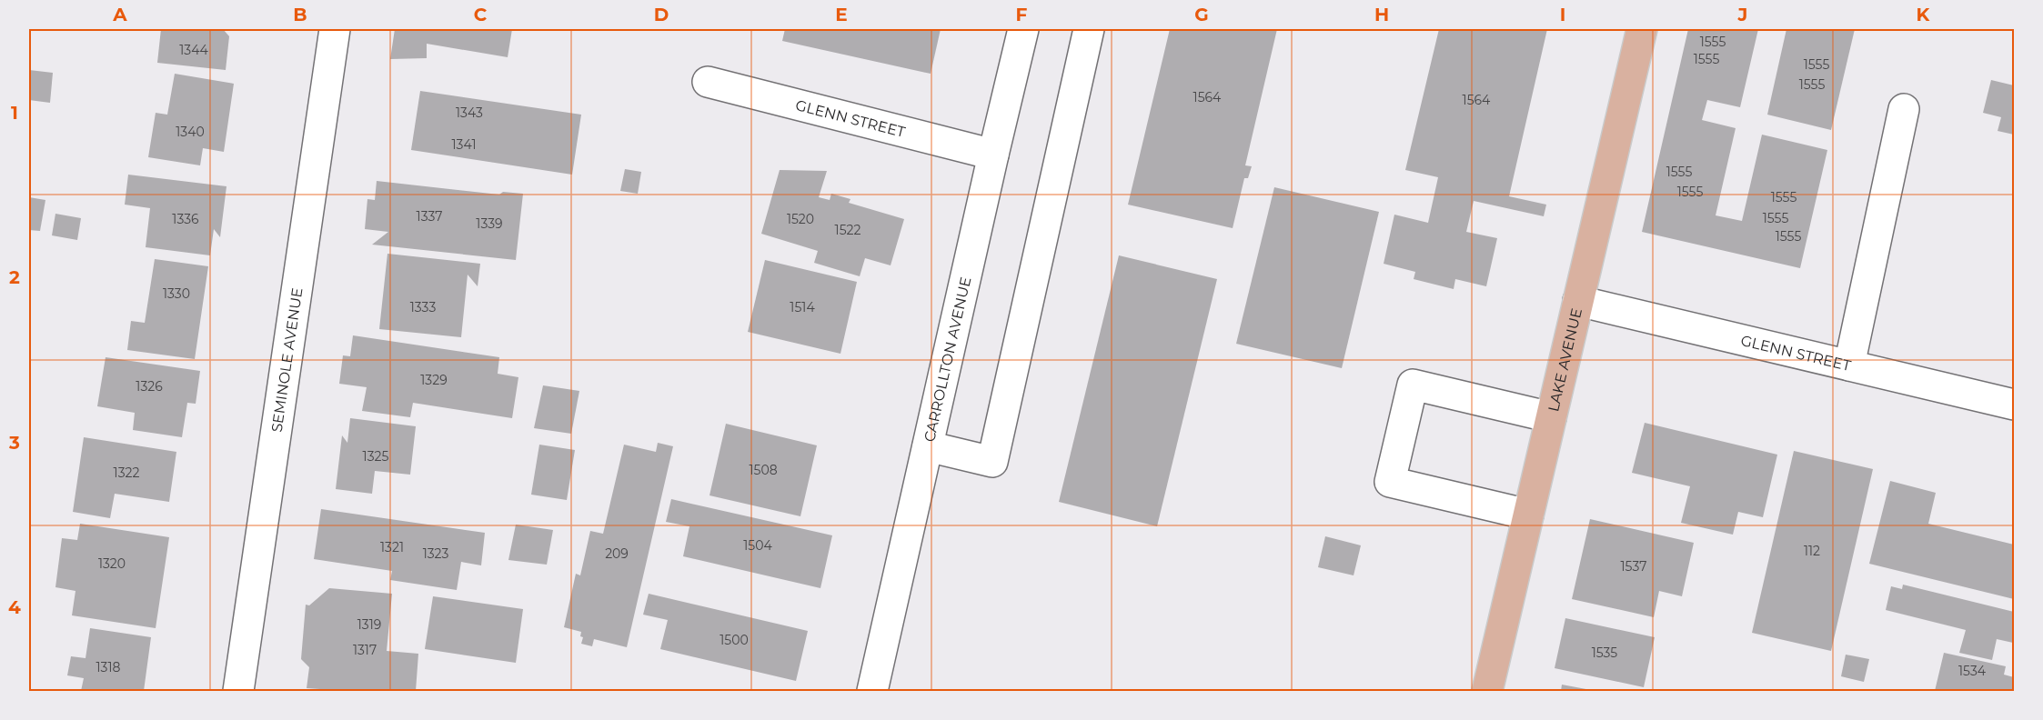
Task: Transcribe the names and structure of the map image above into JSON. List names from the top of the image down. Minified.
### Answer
{"streets":{"main road":["LAKE AVENUE"],"street":["GLENN STREET","SEMINOLE AVENUE","CARROLLTON AVENUE"]},"crossings":[["GLENN STREET","CARROLLTON AVENUE"],["GLENN STREET","LAKE AVENUE"]],"house_numbers":["1555","1344","1555","1555","1555","1564","1564","1343","1340","1341","1555","1555","1555","1337","1555","1336","1520","1339","1522","1555","1330","1333","1514","1329","1326","1325","1508","1322","1504","1321","112","1323","209","1320","1537","1319","1500","1317","1535","1318","1534"],"grid":{"columns":["A","B","C","D","E","F","G","H","I","J","K"],"rows":["1","2","3","4"]}}
